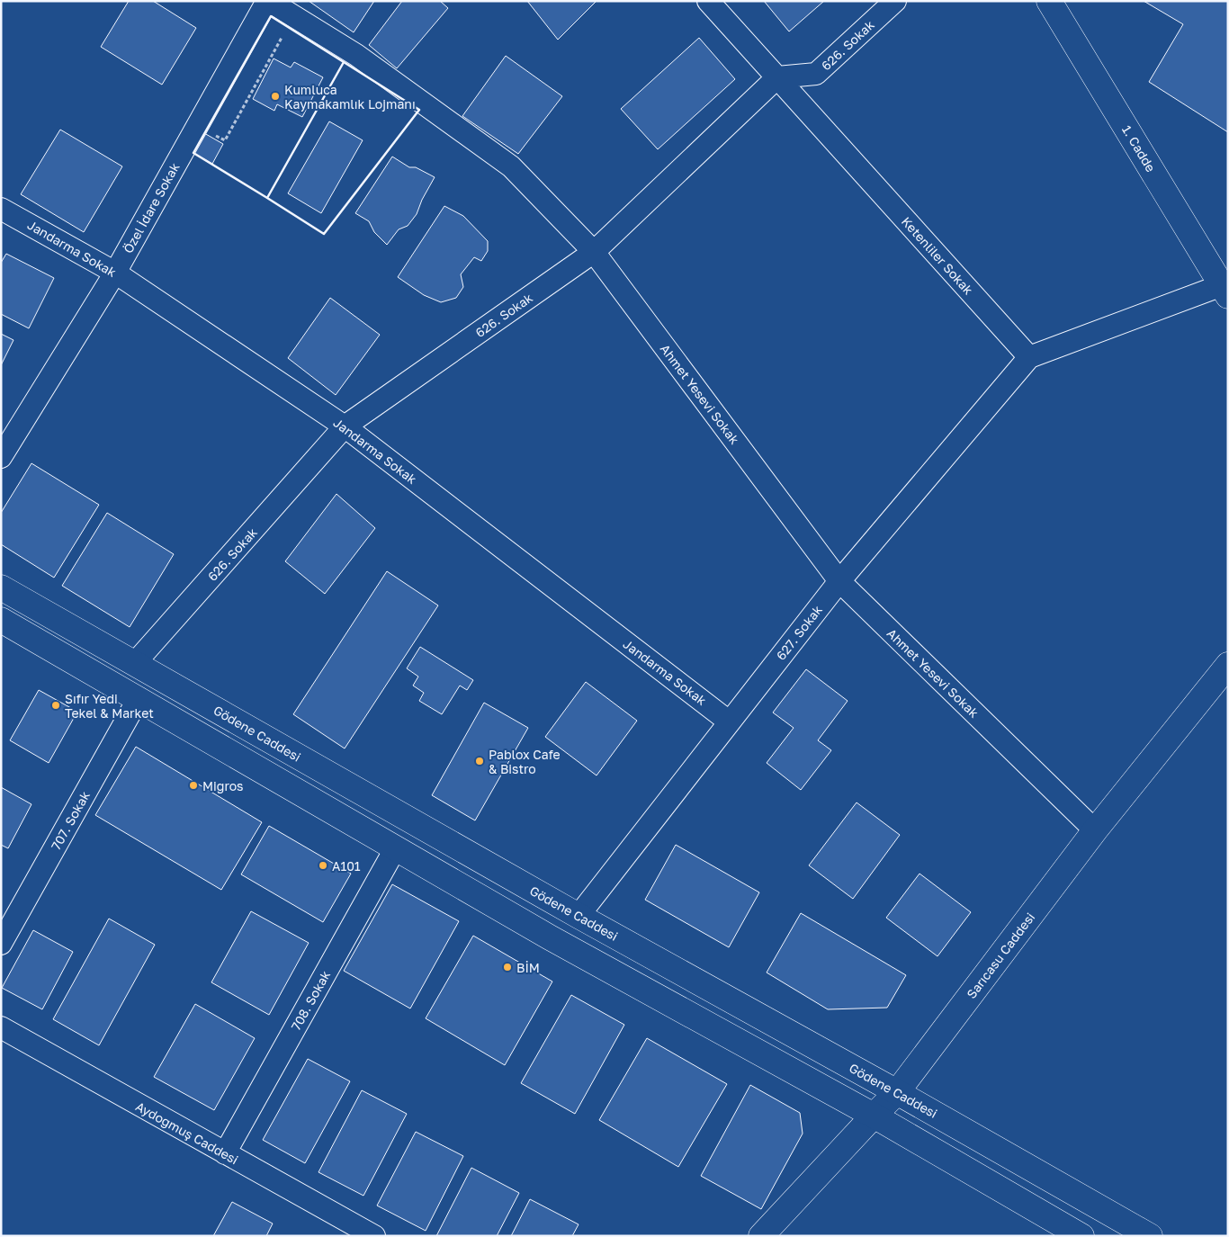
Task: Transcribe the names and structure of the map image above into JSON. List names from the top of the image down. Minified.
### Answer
{"streets":{"main road":["1. Cadde","Gödene Caddesi","Sarıcasu Caddesi"],"street":["626. Sokak","Özel İdare Sokak","Jandarma Sokak","Ketenliler Sokak","Ahmet Yesevi Sokak","627. Sokak","707. Sokak","708. Sokak","Aydoğmuş Caddesi"]},"crossings":[["626. Sokak","Jandarma Sokak"],["626. Sokak","Ketenliler Sokak"],["626. Sokak","Ahmet Yesevi Sokak"],["626. Sokak","Gödene Caddesi"],["Özel İdare Sokak","Jandarma Sokak"],["Özel İdare Sokak","Ahmet Yesevi Sokak"],["Jandarma Sokak","627. Sokak"],["Ketenliler Sokak","627. Sokak"],["Ahmet Yesevi Sokak","627. Sokak"],["Ahmet Yesevi Sokak","Sarıcasu Caddesi"],["627. Sokak","Gödene Caddesi"],["Gödene Caddesi","Sarıcasu Caddesi"],["708. Sokak","Aydoğmuş Caddesi"]],"places":["Kumluca Kaymakamlık Lojmanı","Sıfır Yedi Tekel & Market","Pablox Cafe & Bistro","Migros","A101","BİM"]}
